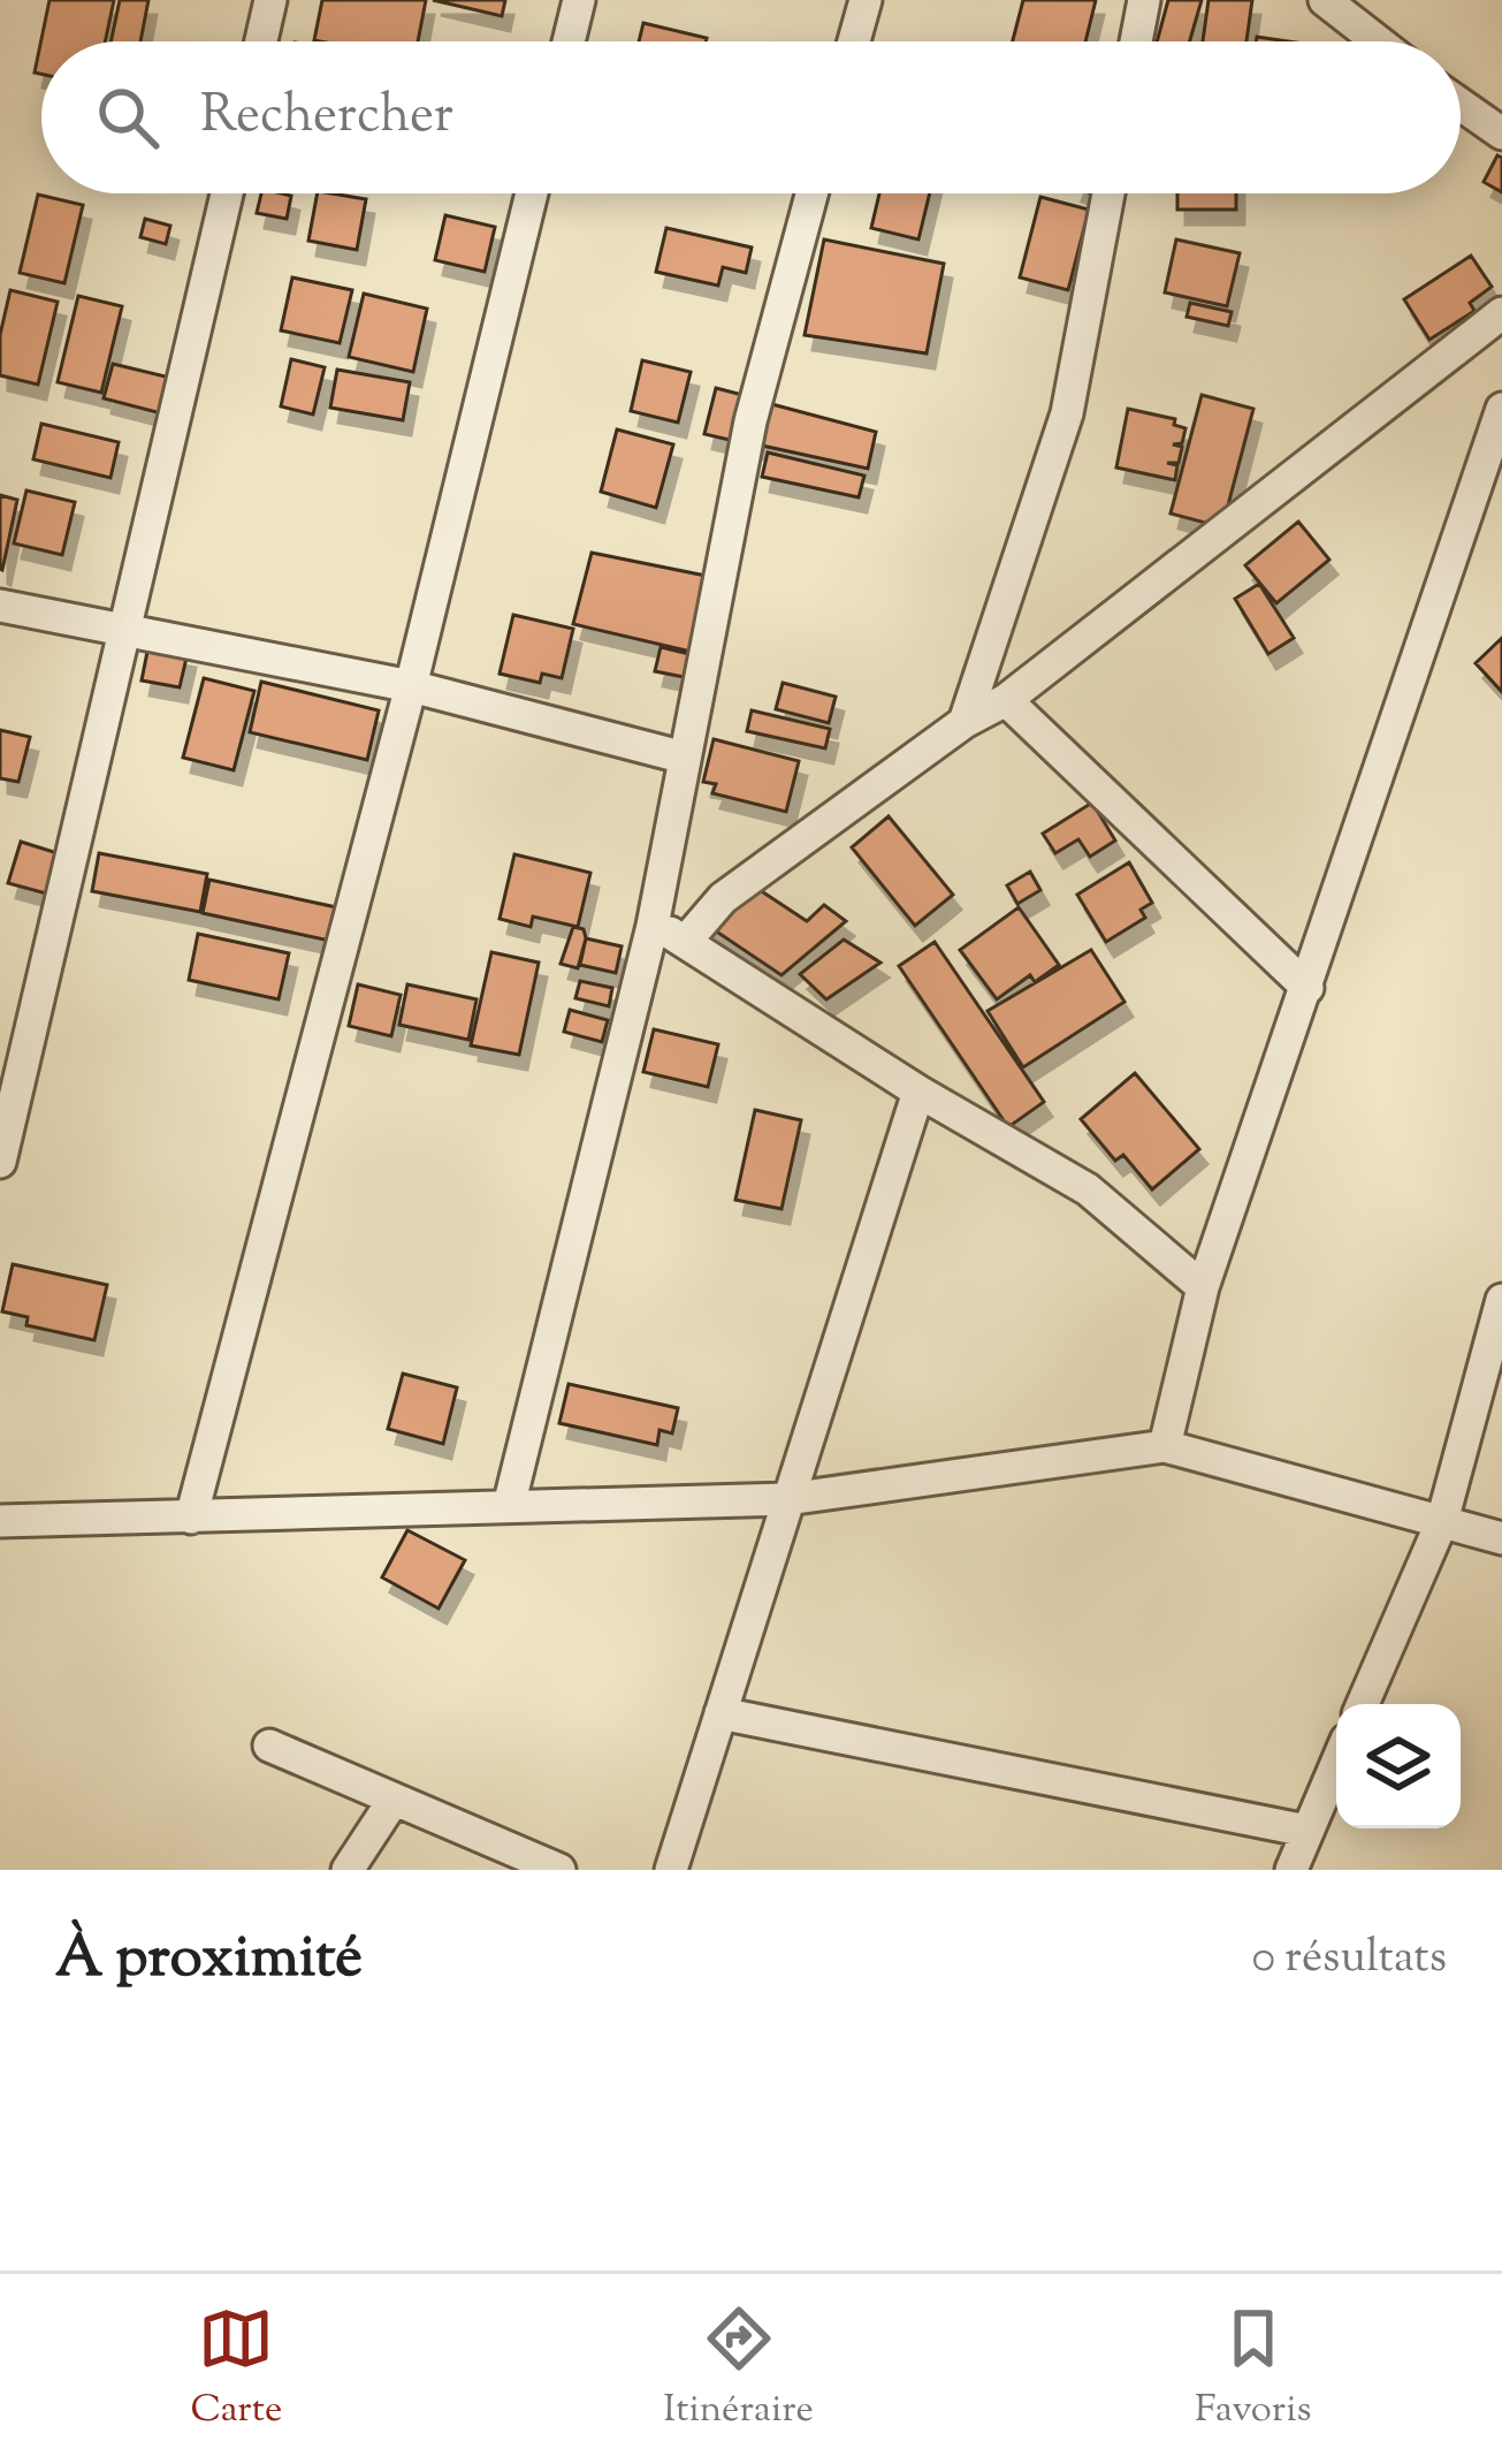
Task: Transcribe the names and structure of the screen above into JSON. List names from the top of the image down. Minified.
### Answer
{"page":{"search":"Rechercher","heading":["À proximité","0 résultats"],"nav":["Carte","Itinéraire","Favoris"]}}
